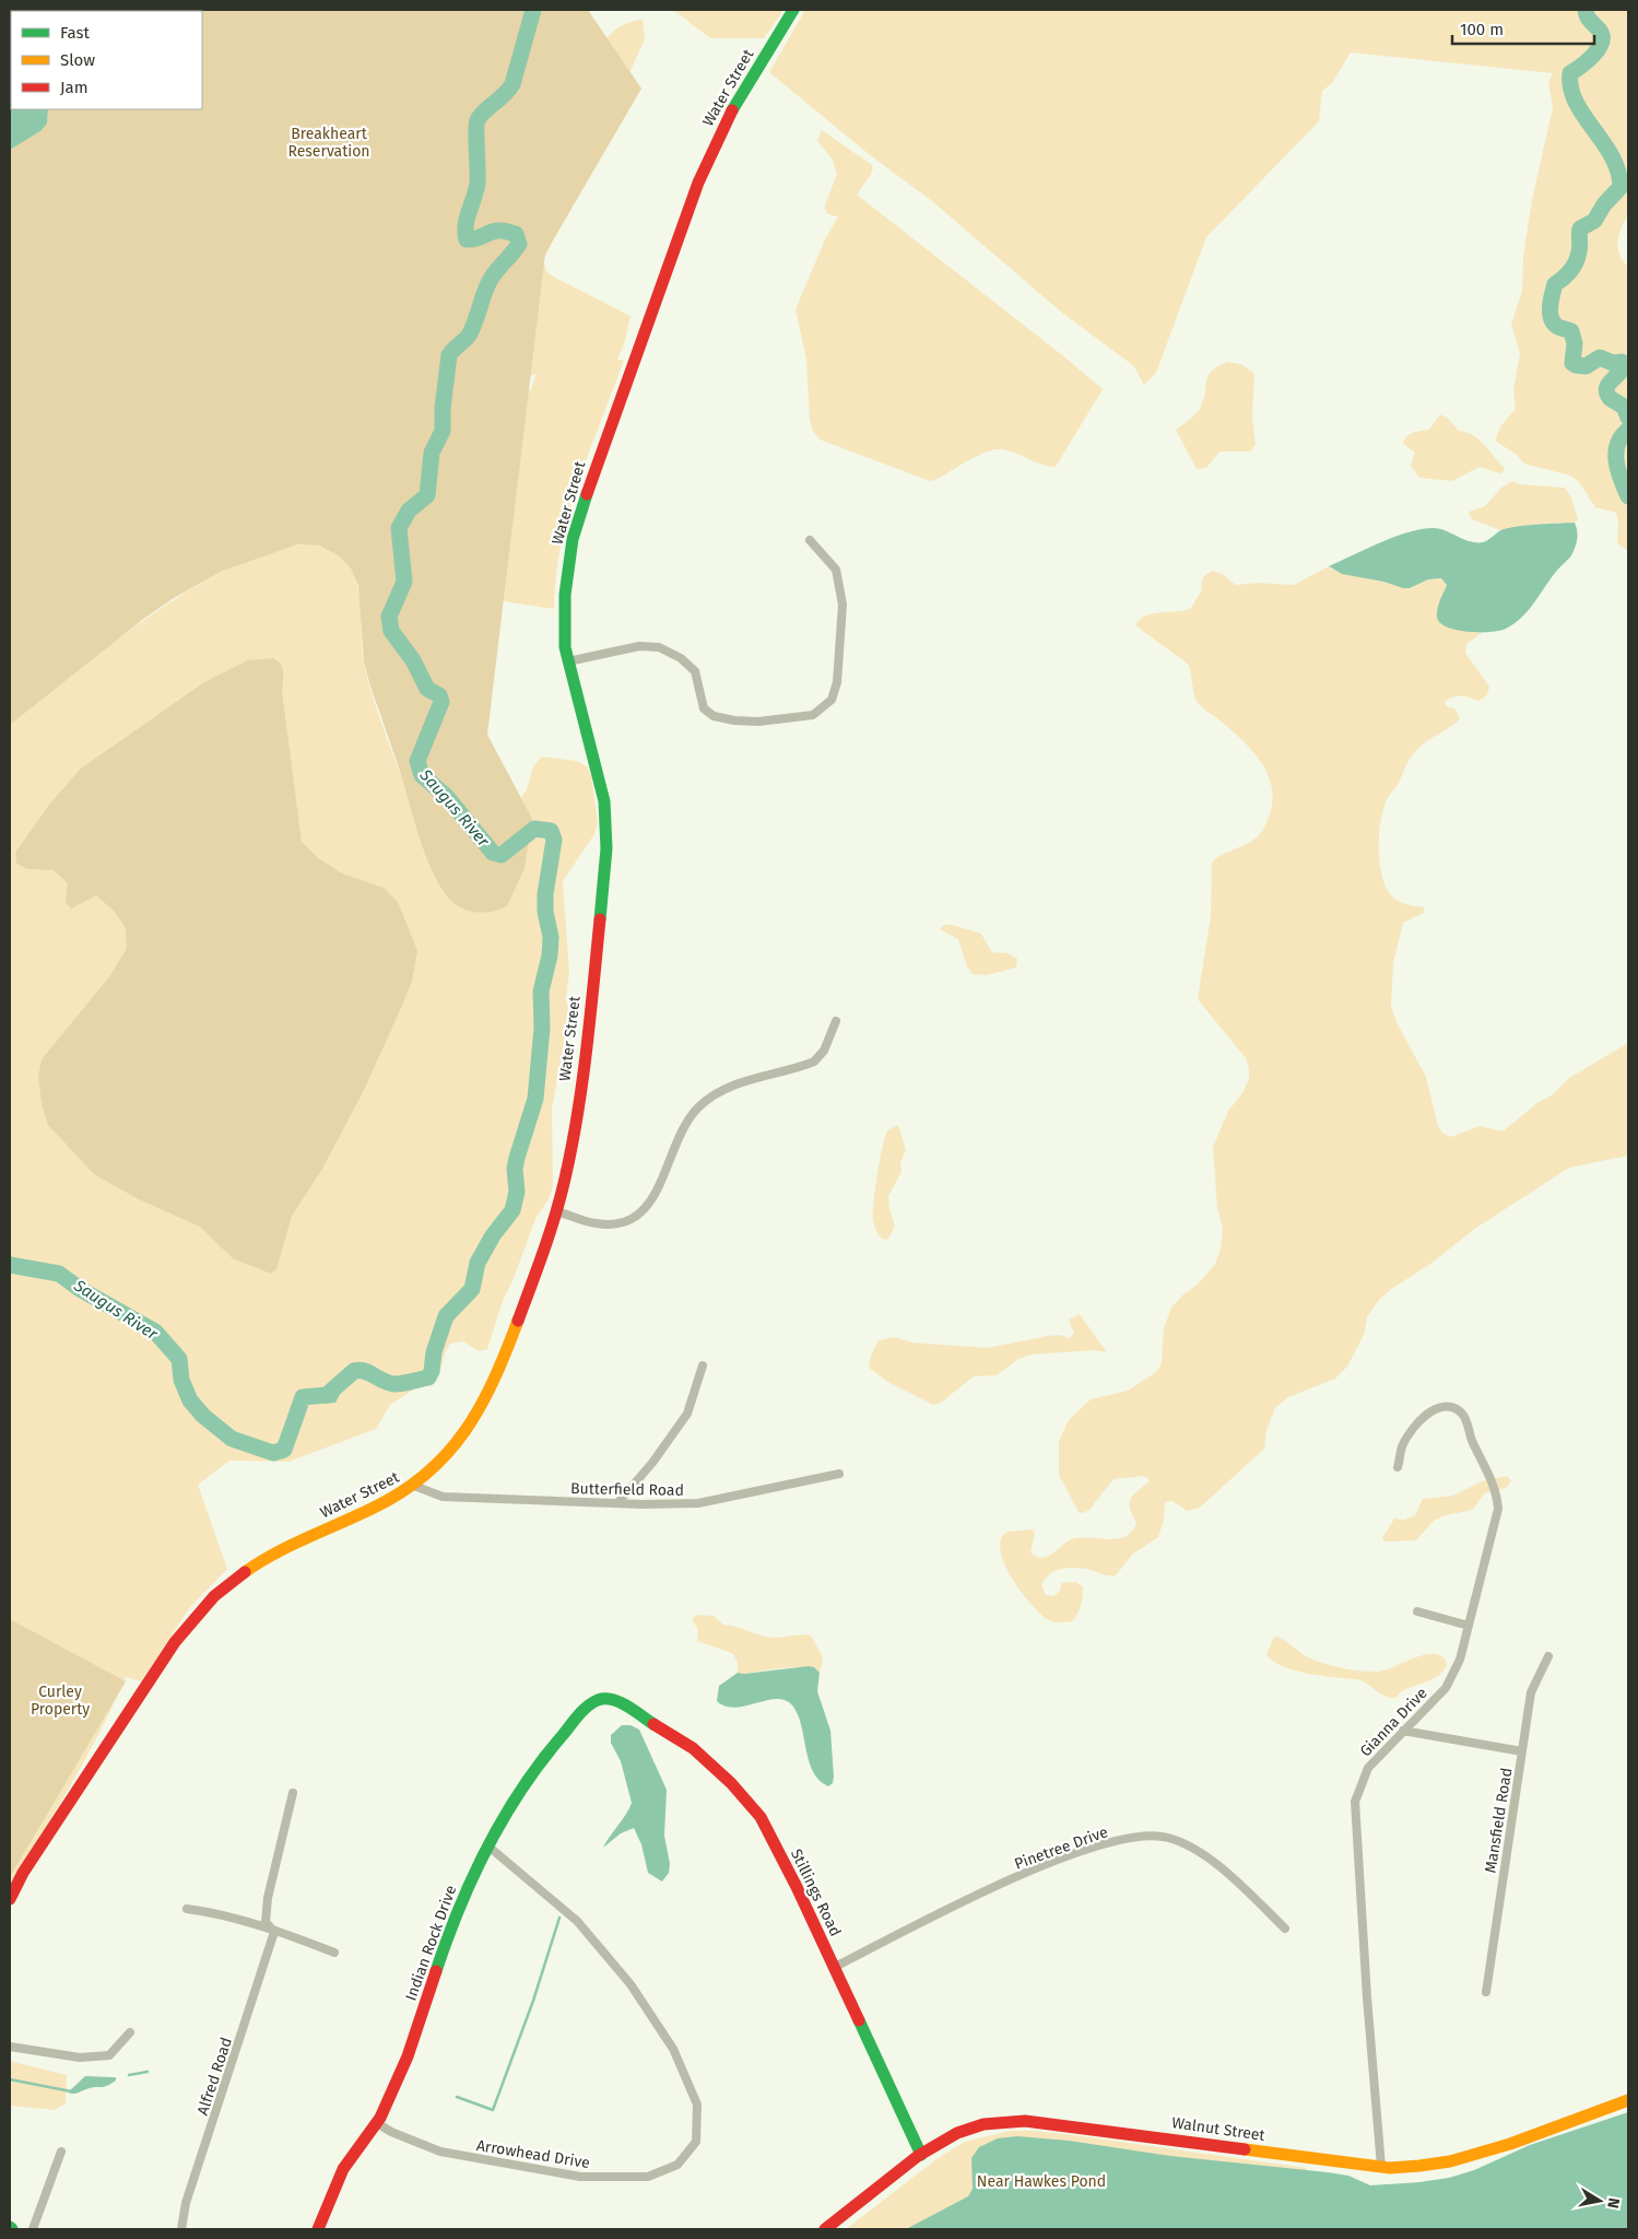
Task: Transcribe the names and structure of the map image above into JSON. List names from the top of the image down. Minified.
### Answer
{"streets":{"main road":["Water Street","Stillings Road","Indian Rock Drive","Walnut Street"],"street":["Butterfield Road","Gianna Drive","Mansfield Road","Pinetree Drive","Alfred Road","Arrowhead Drive"]},"crossings":[["Water Street","Butterfield Road"],["Gianna Drive","Walnut Street"],["Pinetree Drive","Stillings Road"],["Stillings Road","Indian Rock Drive"],["Stillings Road","Walnut Street"],["Indian Rock Drive","Arrowhead Drive"]],"water":["Saugus River"],"parks":["Breakheart Reservation","Curley Property","Near Hawkes Pond"],"legend":["Fast","Slow","Jam"],"scale_bar":"100 m","north":"right"}
